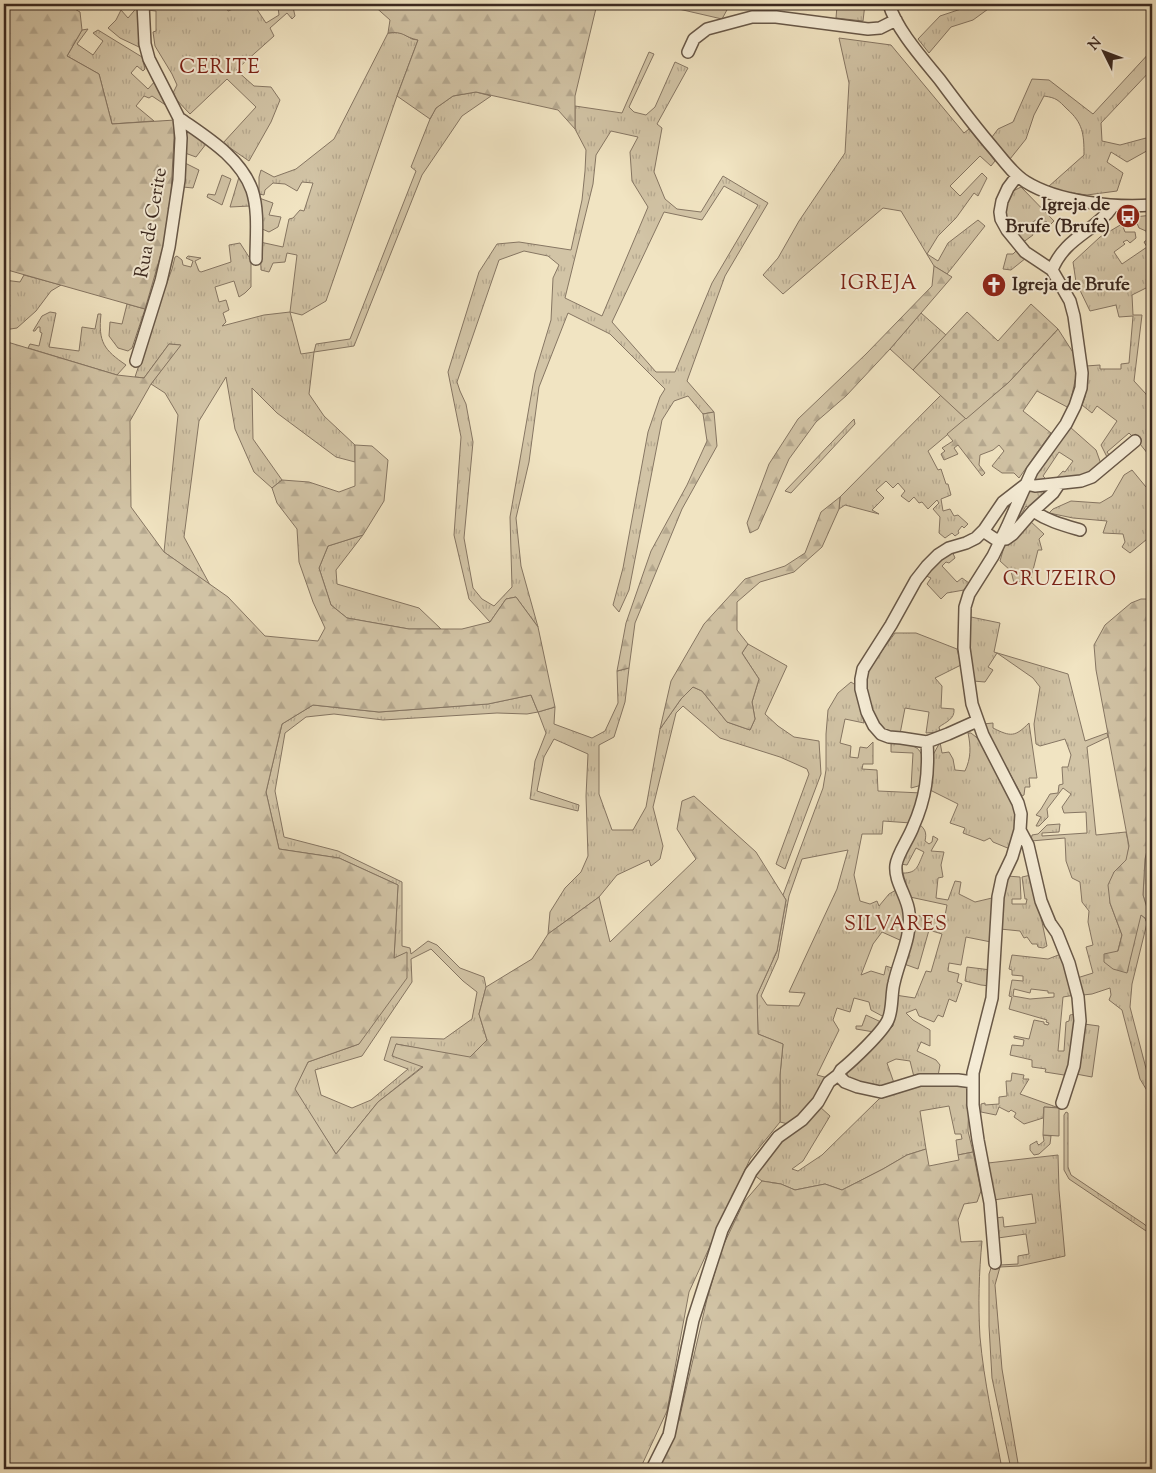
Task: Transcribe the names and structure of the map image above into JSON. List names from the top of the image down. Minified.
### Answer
{"streets":{"street":["Rua de Cerite"]},"districts":["CERITE","IGREJA","CRUZEIRO","SILVARES"],"places":{"bus stop":["Igreja de Brufe (Brufe)"],"church":["Igreja de Brufe"]},"north":"top left"}
